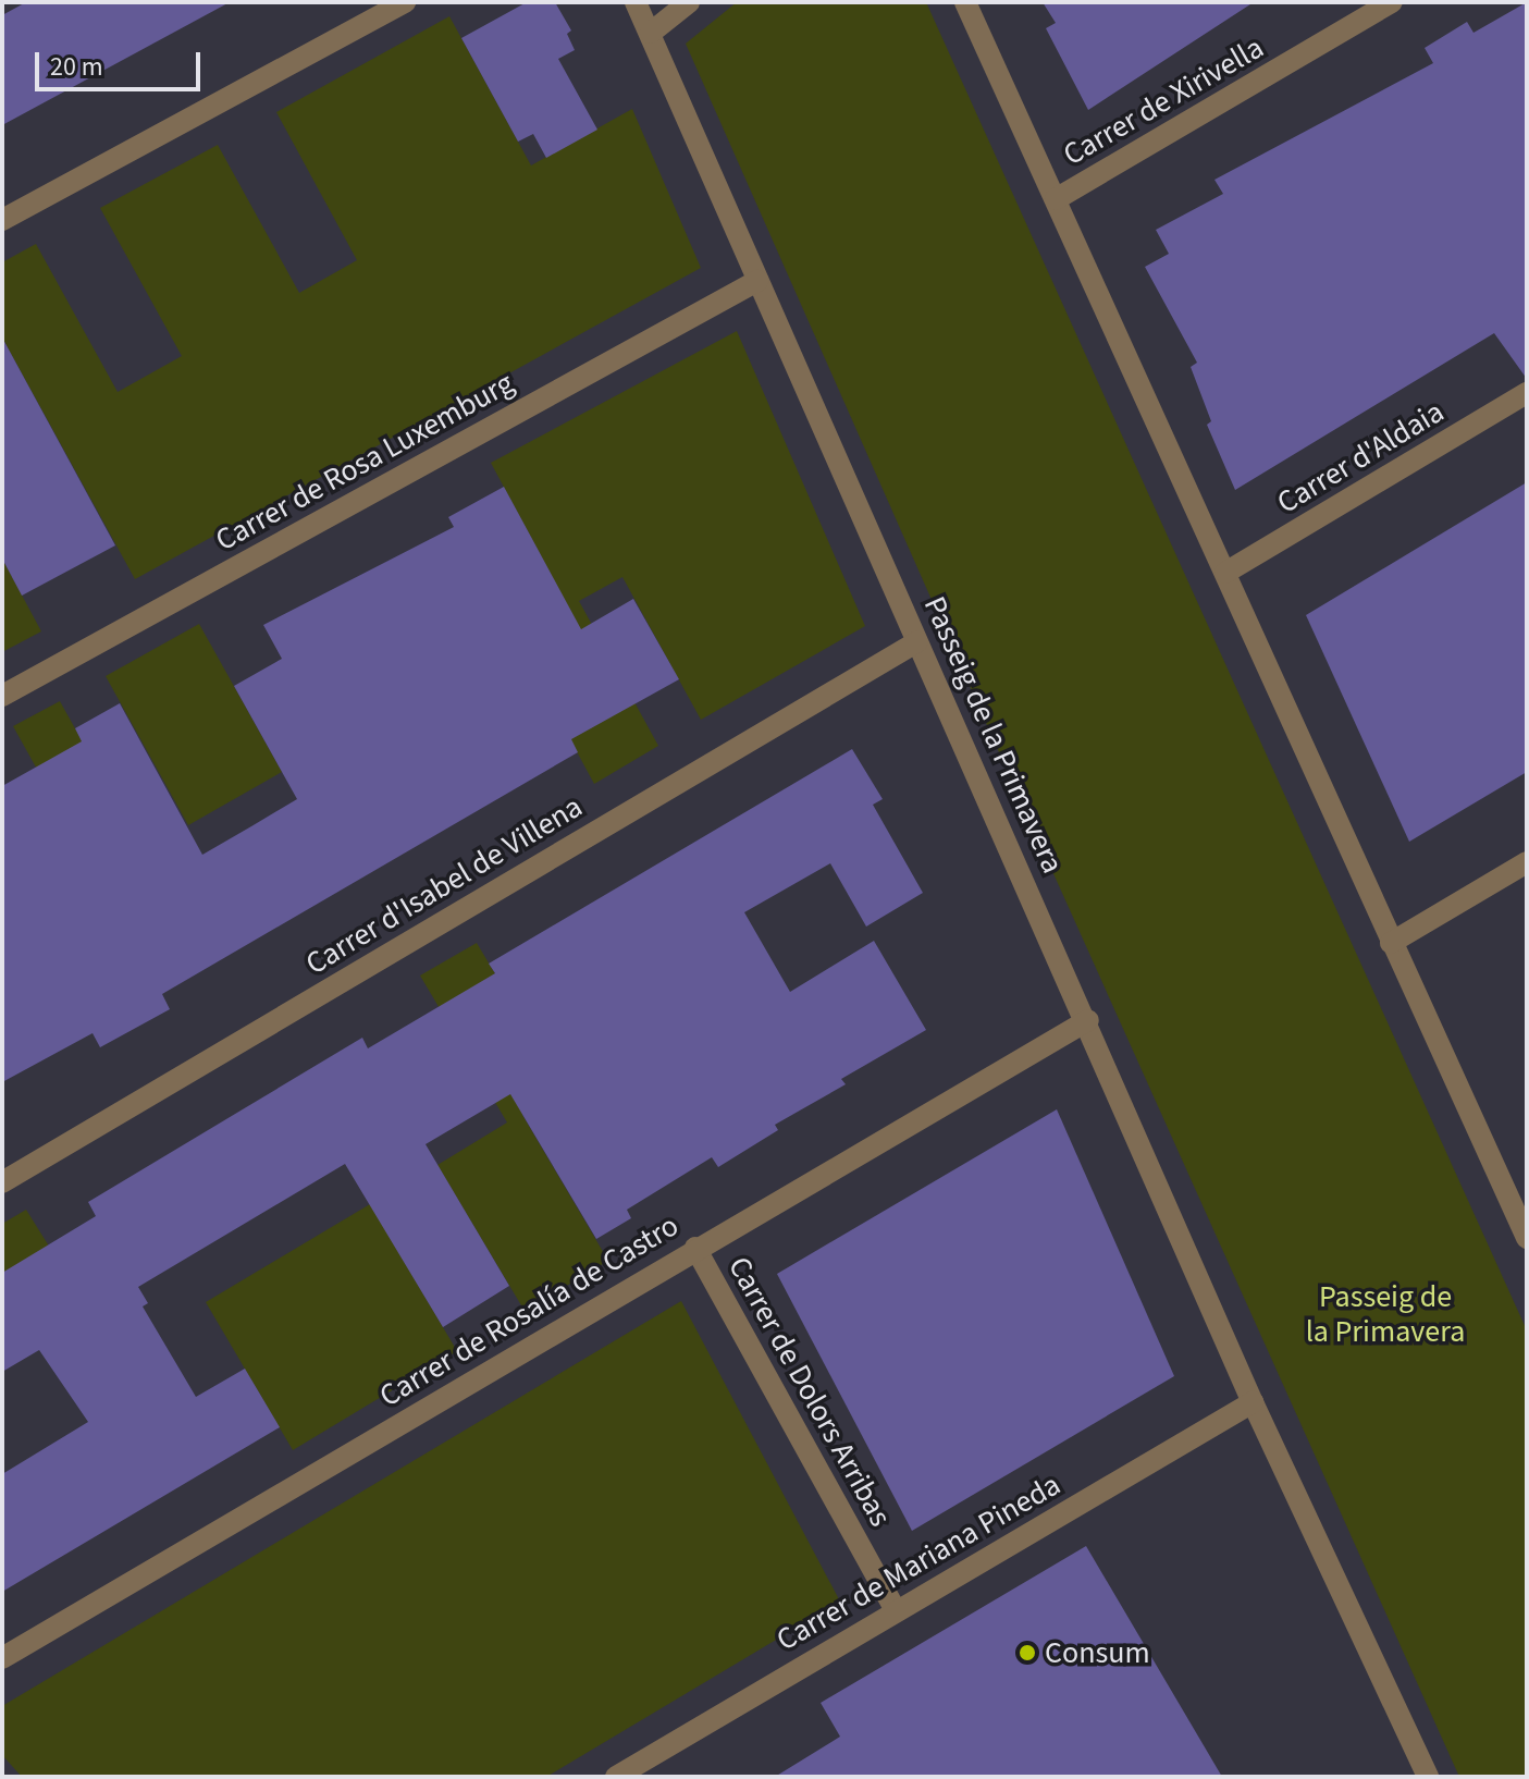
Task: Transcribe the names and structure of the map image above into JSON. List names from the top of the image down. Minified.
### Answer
{"streets":{"street":["Carrer de Xirivella","Carrer d'Aldaia","Carrer de Rosa Luxemburg","Passeig de la Primavera","Carrer d'Isabel de Villena","Carrer de Rosalía de Castro","Carrer de Dolors Arribas","Carrer de Mariana Pineda"]},"crossings":[["Carrer de Rosa Luxemburg","Passeig de la Primavera"],["Passeig de la Primavera","Carrer d'Isabel de Villena"],["Passeig de la Primavera","Carrer de Rosalía de Castro"],["Passeig de la Primavera","Carrer de Mariana Pineda"],["Carrer de Rosalía de Castro","Carrer de Dolors Arribas"],["Carrer de Dolors Arribas","Carrer de Mariana Pineda"]],"parks":["Passeig de la Primavera"],"places":["Consum"],"scale_bar":"20 m"}
